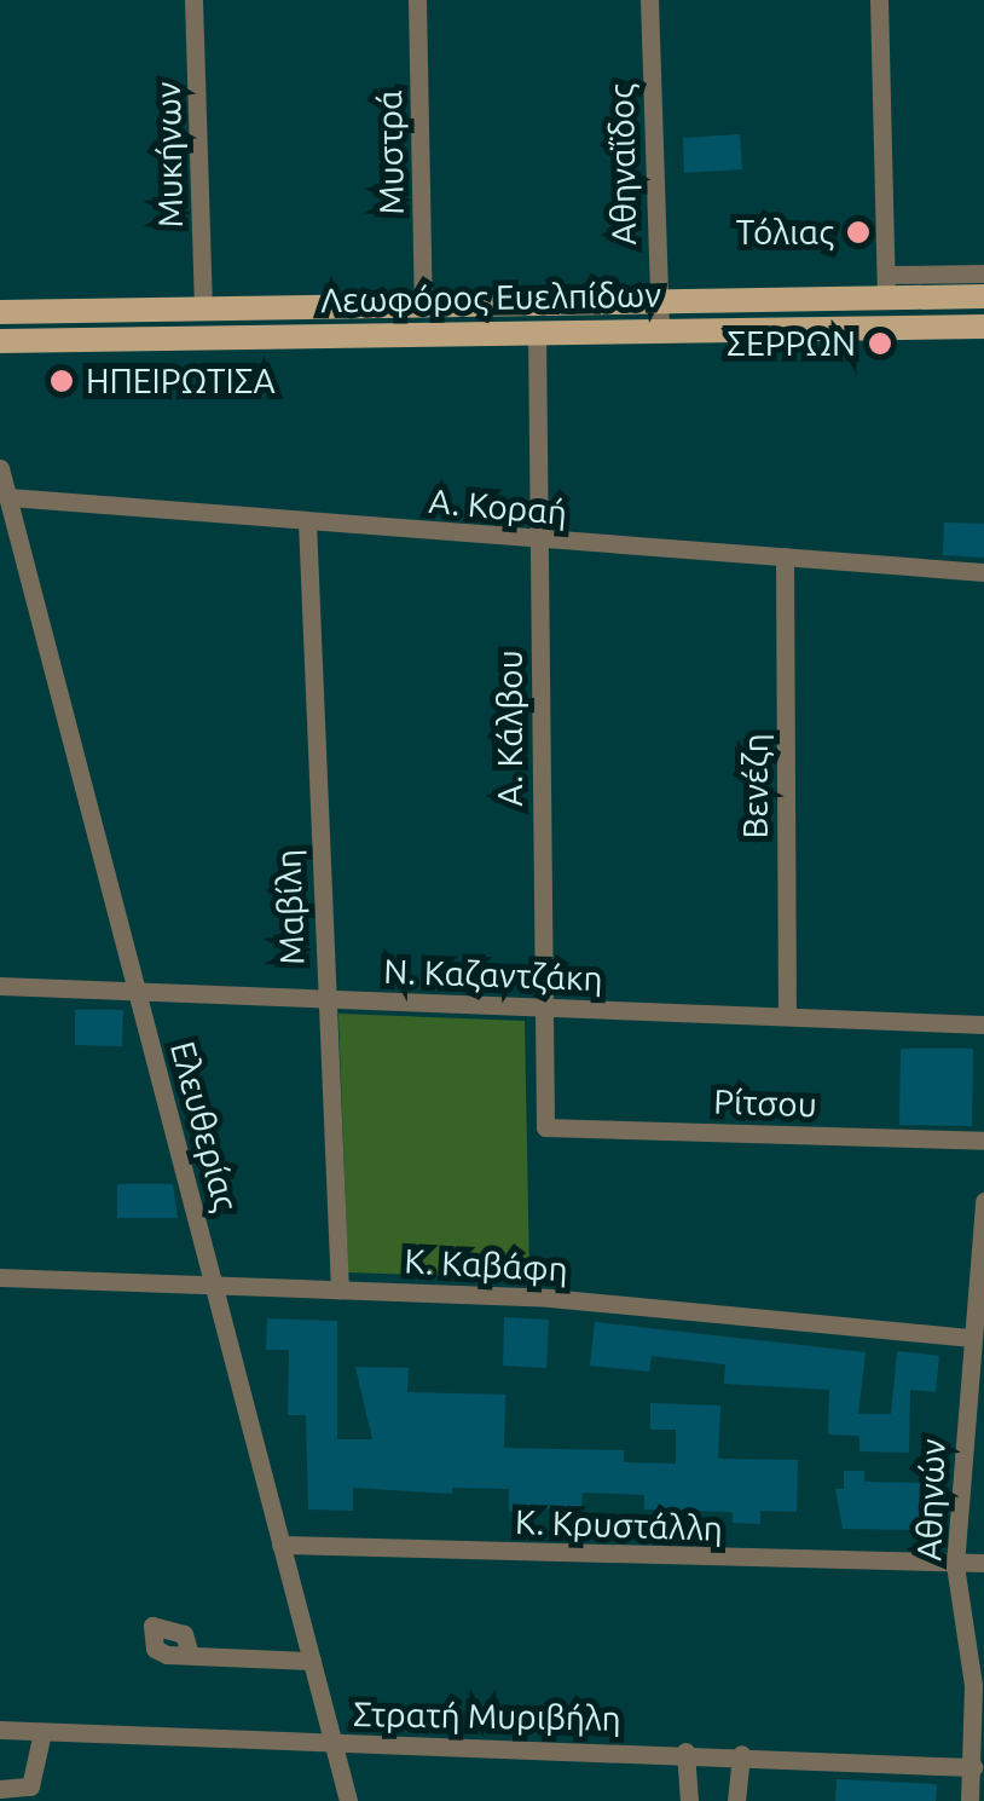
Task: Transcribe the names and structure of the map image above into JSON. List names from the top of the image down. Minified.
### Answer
{"streets":{"main road":["Λεωφόρος Ευελπίδων"],"street":["Μυστρά","Μυκήνων","Αθηναΐδος","Α. Κοραή","A. Κάλβου","Βενέζη","Μαβίλη","Ν. Καζαντζάκη","Ρίτσου","Ελευθερίας","Κ. Καβάφη","Αθηνών","Κ. Κρυστάλλη","Στρατή Μυριβήλη"]},"crossings":[["Μυστρά","Λεωφόρος Ευελπίδων"],["Μυκήνων","Λεωφόρος Ευελπίδων"],["Αθηναΐδος","Λεωφόρος Ευελπίδων"],["Λεωφόρος Ευελπίδων","A. Κάλβου"],["Α. Κοραή","A. Κάλβου"],["Α. Κοραή","Βενέζη"],["Α. Κοραή","Μαβίλη"],["Α. Κοραή","Ελευθερίας"],["A. Κάλβου","Ν. Καζαντζάκη"],["A. Κάλβου","Ρίτσου"],["Βενέζη","Ν. Καζαντζάκη"],["Μαβίλη","Ν. Καζαντζάκη"],["Μαβίλη","Κ. Καβάφη"],["Ν. Καζαντζάκη","Ελευθερίας"],["Ελευθερίας","Κ. Καβάφη"],["Ελευθερίας","Κ. Κρυστάλλη"],["Ελευθερίας","Στρατή Μυριβήλη"],["Κ. Καβάφη","Αθηνών"],["Αθηνών","Κ. Κρυστάλλη"],["Αθηνών","Στρατή Μυριβήλη"]],"places":["Τόλιας","ΣΕΡΡΩΝ","ΗΠΕΙΡΩΤΙΣΑ"]}
